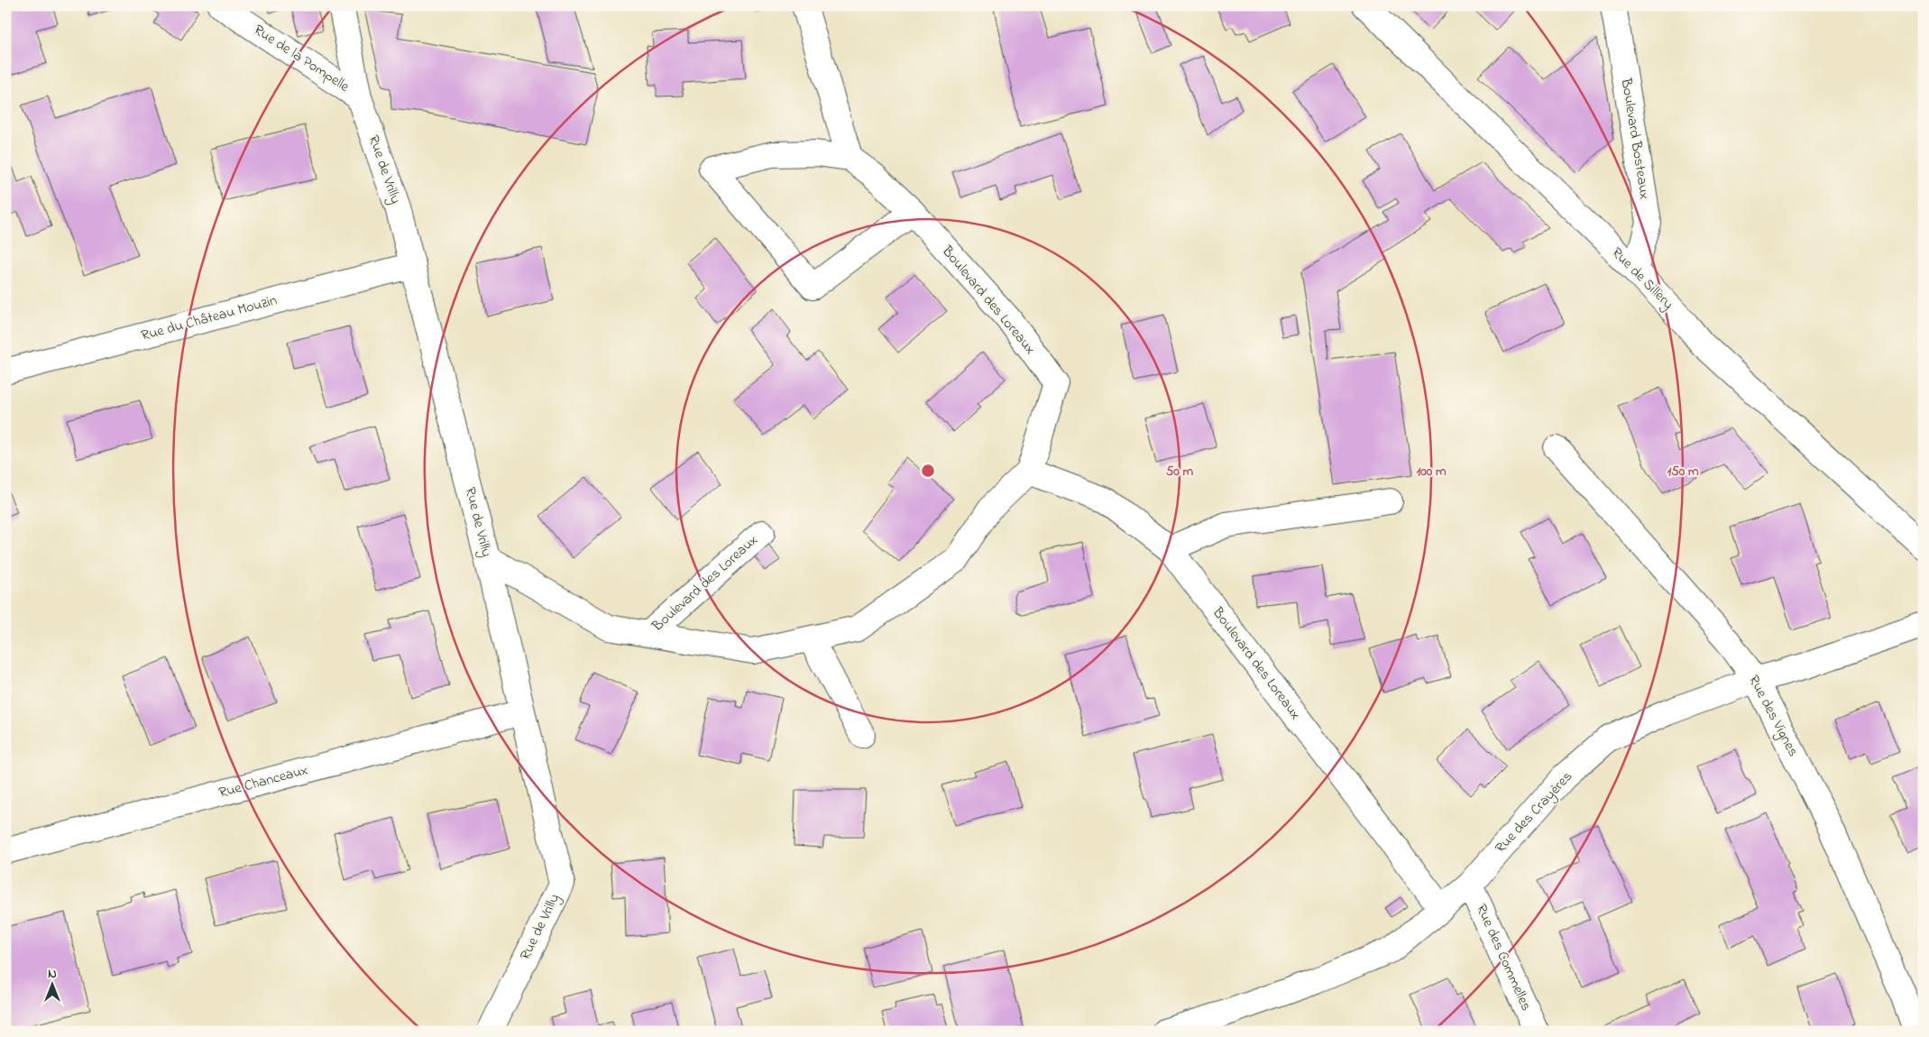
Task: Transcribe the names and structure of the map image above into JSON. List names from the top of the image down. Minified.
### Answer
{"streets":{"street":["Rue de la Pompelle","Boulevard Bosteaux","Rue de Vrilly","Rue de Sillery","Boulevard des Loreaux","Rue du Château Mouzin","Rue des Vignes","Rue Chanceaux","Rue des Crayères","Rue des Commelles"]},"crossings":[["Rue de la Pompelle","Rue de Vrilly"],["Boulevard Bosteaux","Rue de Sillery"],["Rue de Vrilly","Boulevard des Loreaux"],["Rue de Vrilly","Rue du Château Mouzin"],["Rue de Vrilly","Rue Chanceaux"],["Boulevard des Loreaux","Rue des Crayères"],["Rue des Vignes","Rue des Crayères"],["Rue des Crayères","Rue des Commelles"]],"north":"top","rings":["50 m","100 m","150 m"]}
